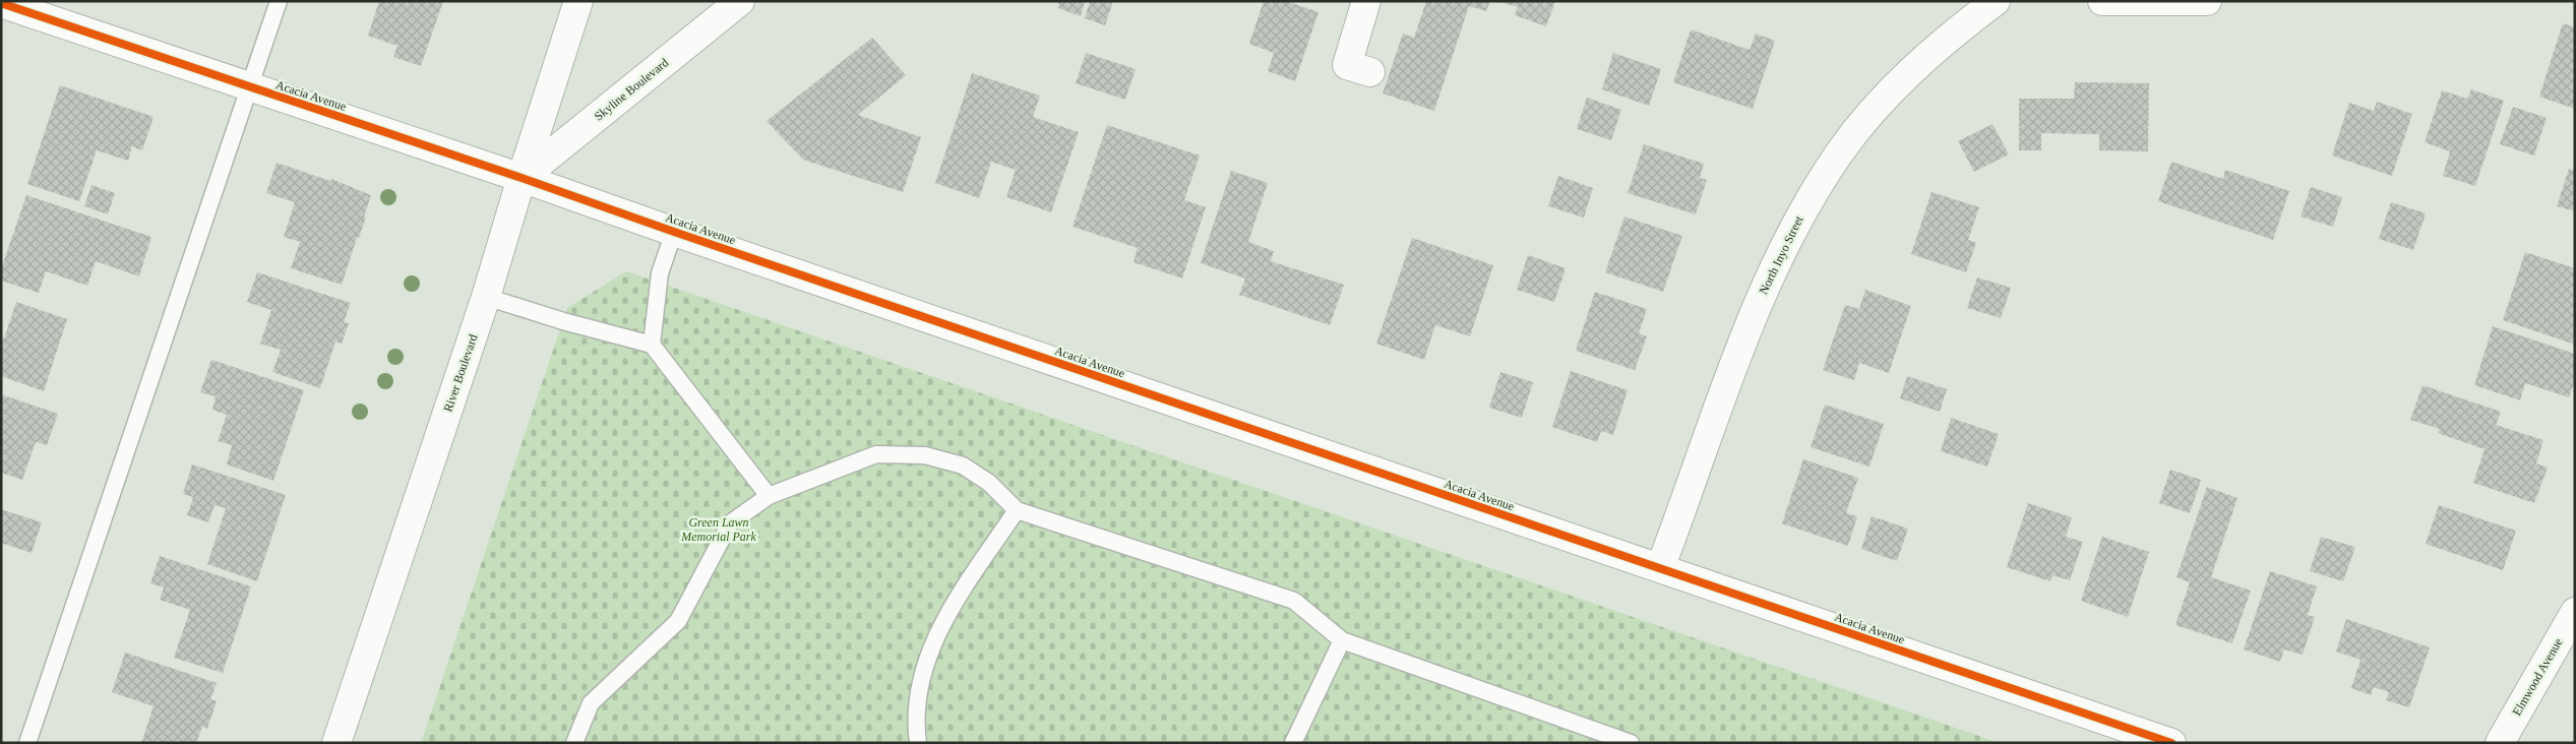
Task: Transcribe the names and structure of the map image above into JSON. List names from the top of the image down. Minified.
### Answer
{"streets":{"street":["Skyline Boulevard","Acacia Avenue","North Inyo Street","River Boulevard","Elmwood Avenue"]},"crossings":[["Skyline Boulevard","Acacia Avenue"],["Skyline Boulevard","River Boulevard"],["Acacia Avenue","North Inyo Street"],["Acacia Avenue","River Boulevard"]],"parks":["Green Lawn Memorial Park"]}
